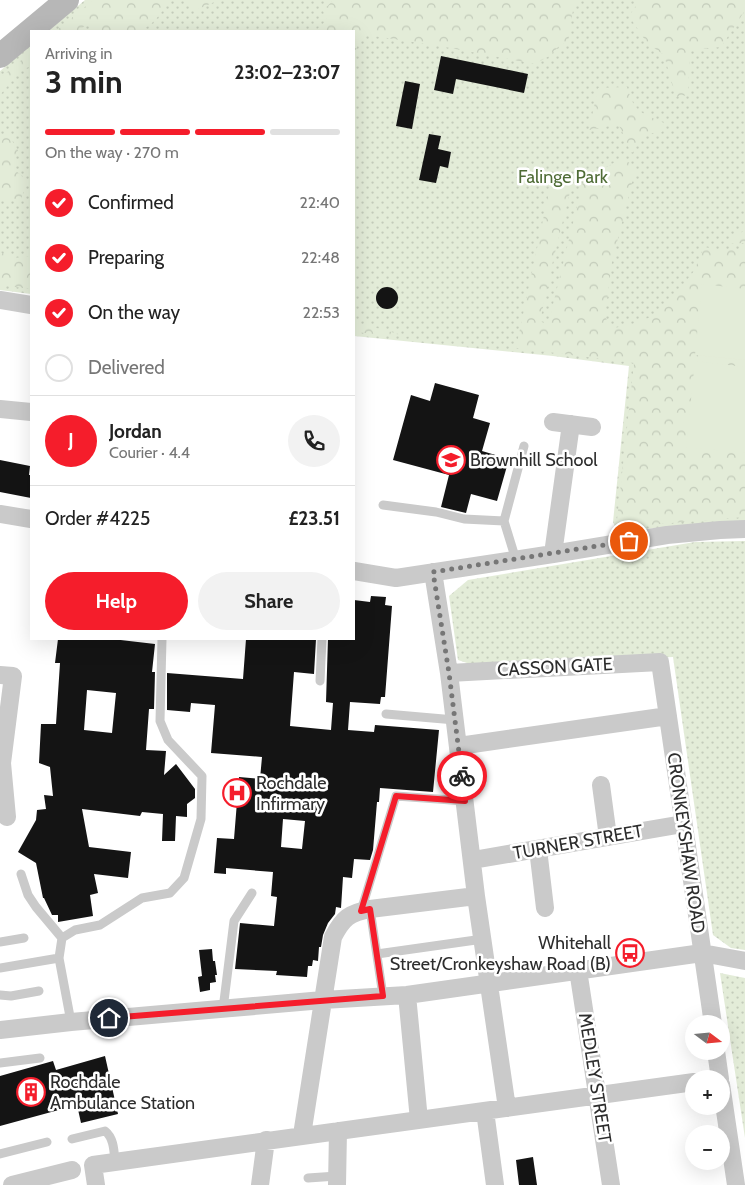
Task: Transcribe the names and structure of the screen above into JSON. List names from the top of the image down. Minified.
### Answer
{"streets":{"street":["CASSON GATE","TURNER STREET","CRONKEYSHAW ROAD","MEDLEY STREET"]},"crossings":[["CASSON GATE","CRONKEYSHAW ROAD"],["TURNER STREET","CRONKEYSHAW ROAD"]],"parks":["Falinge Park"],"places":{"school or university":["Brownhill School"],"hospital":["Rochdale Infirmary"],"bus stop":["Whitehall Street/Cronkeyshaw Road (B)"],"building":["Rochdale Ambulance Station"]},"north":"right","page":{"heading":["3 min","Arriving in","23:02–23:07"],"panel":["Jordan","Courier · 4.4","Order #4225","£23.51"],"bar":"On the way · 270 m","list":[["Confirmed","22:40"],["Preparing","22:48"],["On the way","22:53"],"Delivered"],"round":"J","buttons":["Help","Share"],"map_buttons":["+","−"]}}
